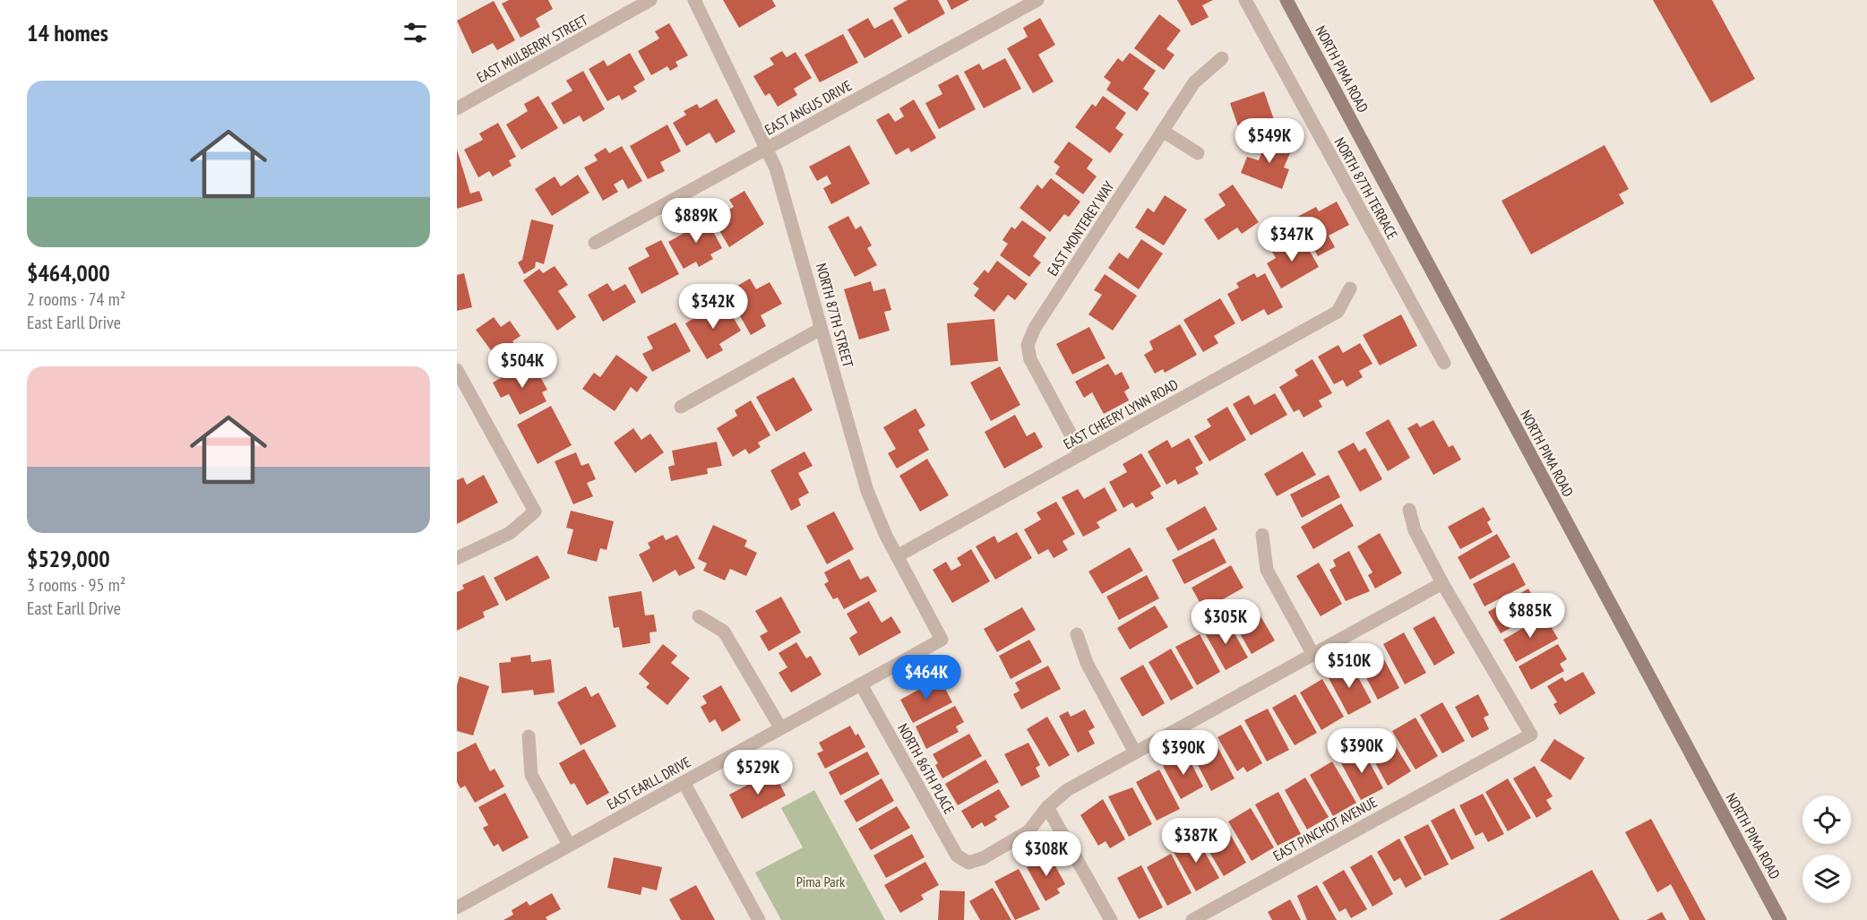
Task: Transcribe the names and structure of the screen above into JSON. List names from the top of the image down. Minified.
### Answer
{"streets":{"main road":["NORTH PIMA ROAD"],"street":["EAST MULBERRY STREET","EAST ANGUS DRIVE","NORTH 87TH TERRACE","EAST MONTEREY WAY","NORTH 87TH STREET","EAST CHEERY LYNN ROAD","NORTH 86TH PLACE","EAST EARLL DRIVE","EAST PINCHOT AVENUE"]},"crossings":[["EAST ANGUS DRIVE","NORTH 87TH STREET"],["EAST MONTEREY WAY","EAST CHEERY LYNN ROAD"],["NORTH 87TH STREET","EAST CHEERY LYNN ROAD"],["NORTH 87TH STREET","EAST EARLL DRIVE"],["NORTH 86TH PLACE","EAST EARLL DRIVE"]],"parks":["Pima Park"],"page":{"heading":"14 homes","list":[{"name":"$464,000","note":"2 rooms · 74 m² · East Earll Drive"},{"name":"$529,000","note":"3 rooms · 95 m² · East Earll Drive"}],"price":["$549K","$889K","$347K","$342K","$504K","$885K","$305K","$510K","$464K","$390K","$390K","$529K","$387K","$308K"]}}
